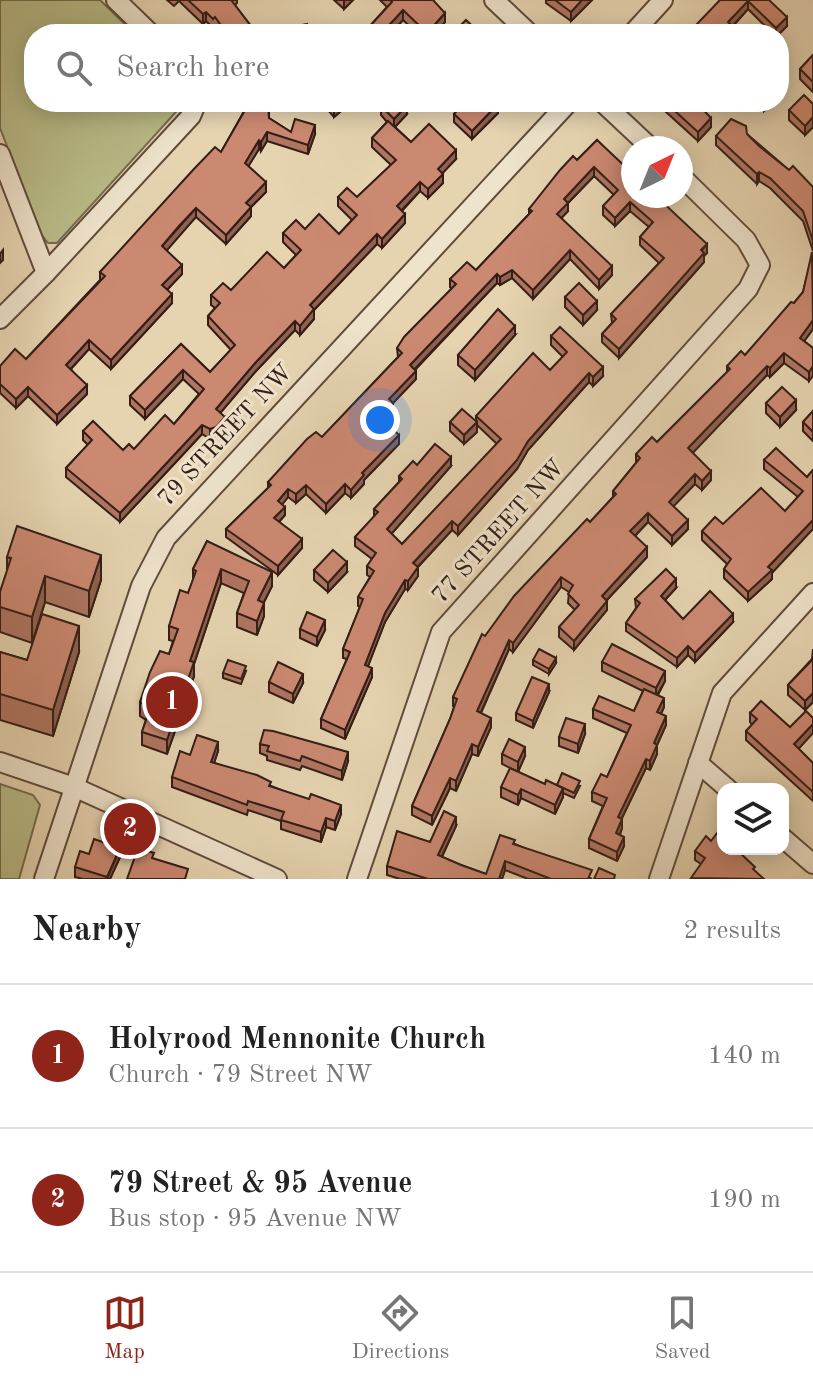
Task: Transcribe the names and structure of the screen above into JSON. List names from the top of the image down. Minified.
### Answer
{"streets":{"street":["79 STREET NW","77 STREET NW"]},"north":"top right","page":{"search":"Search here","pins":["1","2"],"heading":["Nearby","2 results"],"list":[{"mark":"1","name":"Holyrood Mennonite Church","note":"Church · 79 Street NW","value":"140 m"},{"mark":"2","name":"79 Street & 95 Avenue","note":"Bus stop · 95 Avenue NW","value":"190 m"}],"nav":["Map","Directions","Saved"]}}
